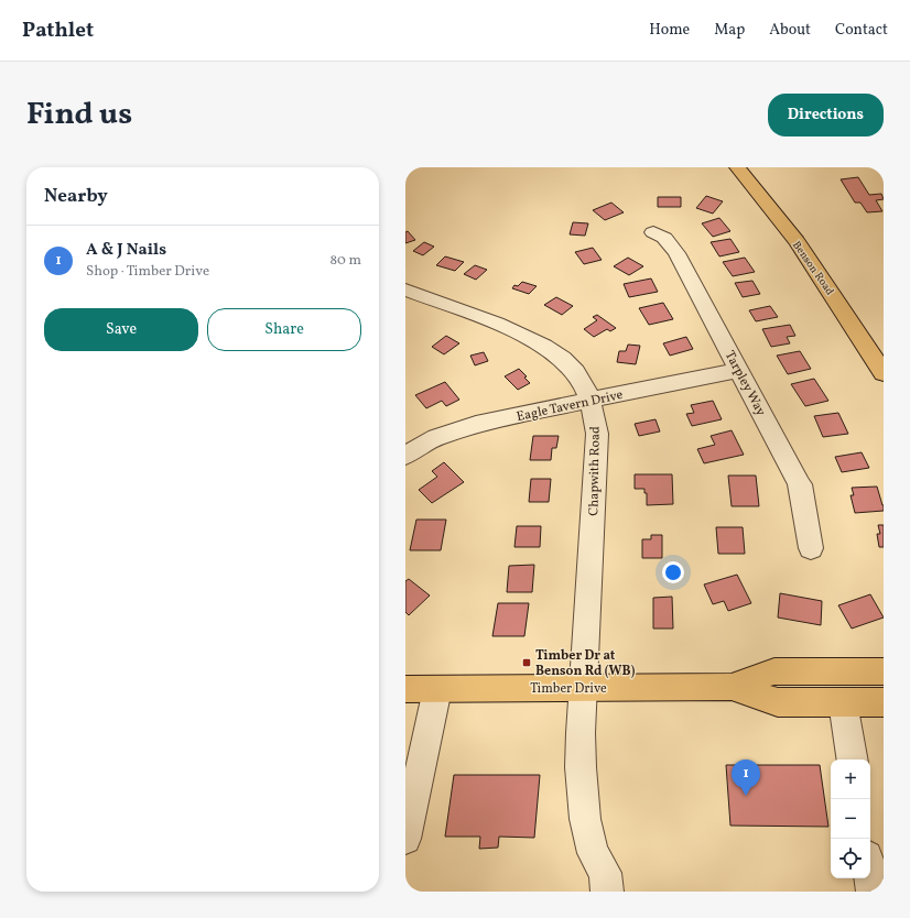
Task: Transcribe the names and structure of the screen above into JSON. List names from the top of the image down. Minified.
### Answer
{"streets":{"main road":["Benson Road","Timber Drive"],"street":["Tarpley Way","Eagle Tavern Drive","Chapwith Road"]},"crossings":[["Tarpley Way","Eagle Tavern Drive"],["Eagle Tavern Drive","Chapwith Road"],["Chapwith Road","Timber Drive"]],"places":{"transit":["Timber Dr at Benson Rd (WB)"]},"page":{"header":"Pathlet","nav":["Home","Map","About","Contact"],"title":"Find us","buttons":["Directions",["Save","Share"]],"heading":"Nearby","list":[{"mark":"1","name":"A & J Nails","note":"Shop · Timber Drive","value":"80 m"}],"map_buttons":["+","−"],"pins":"1"}}
